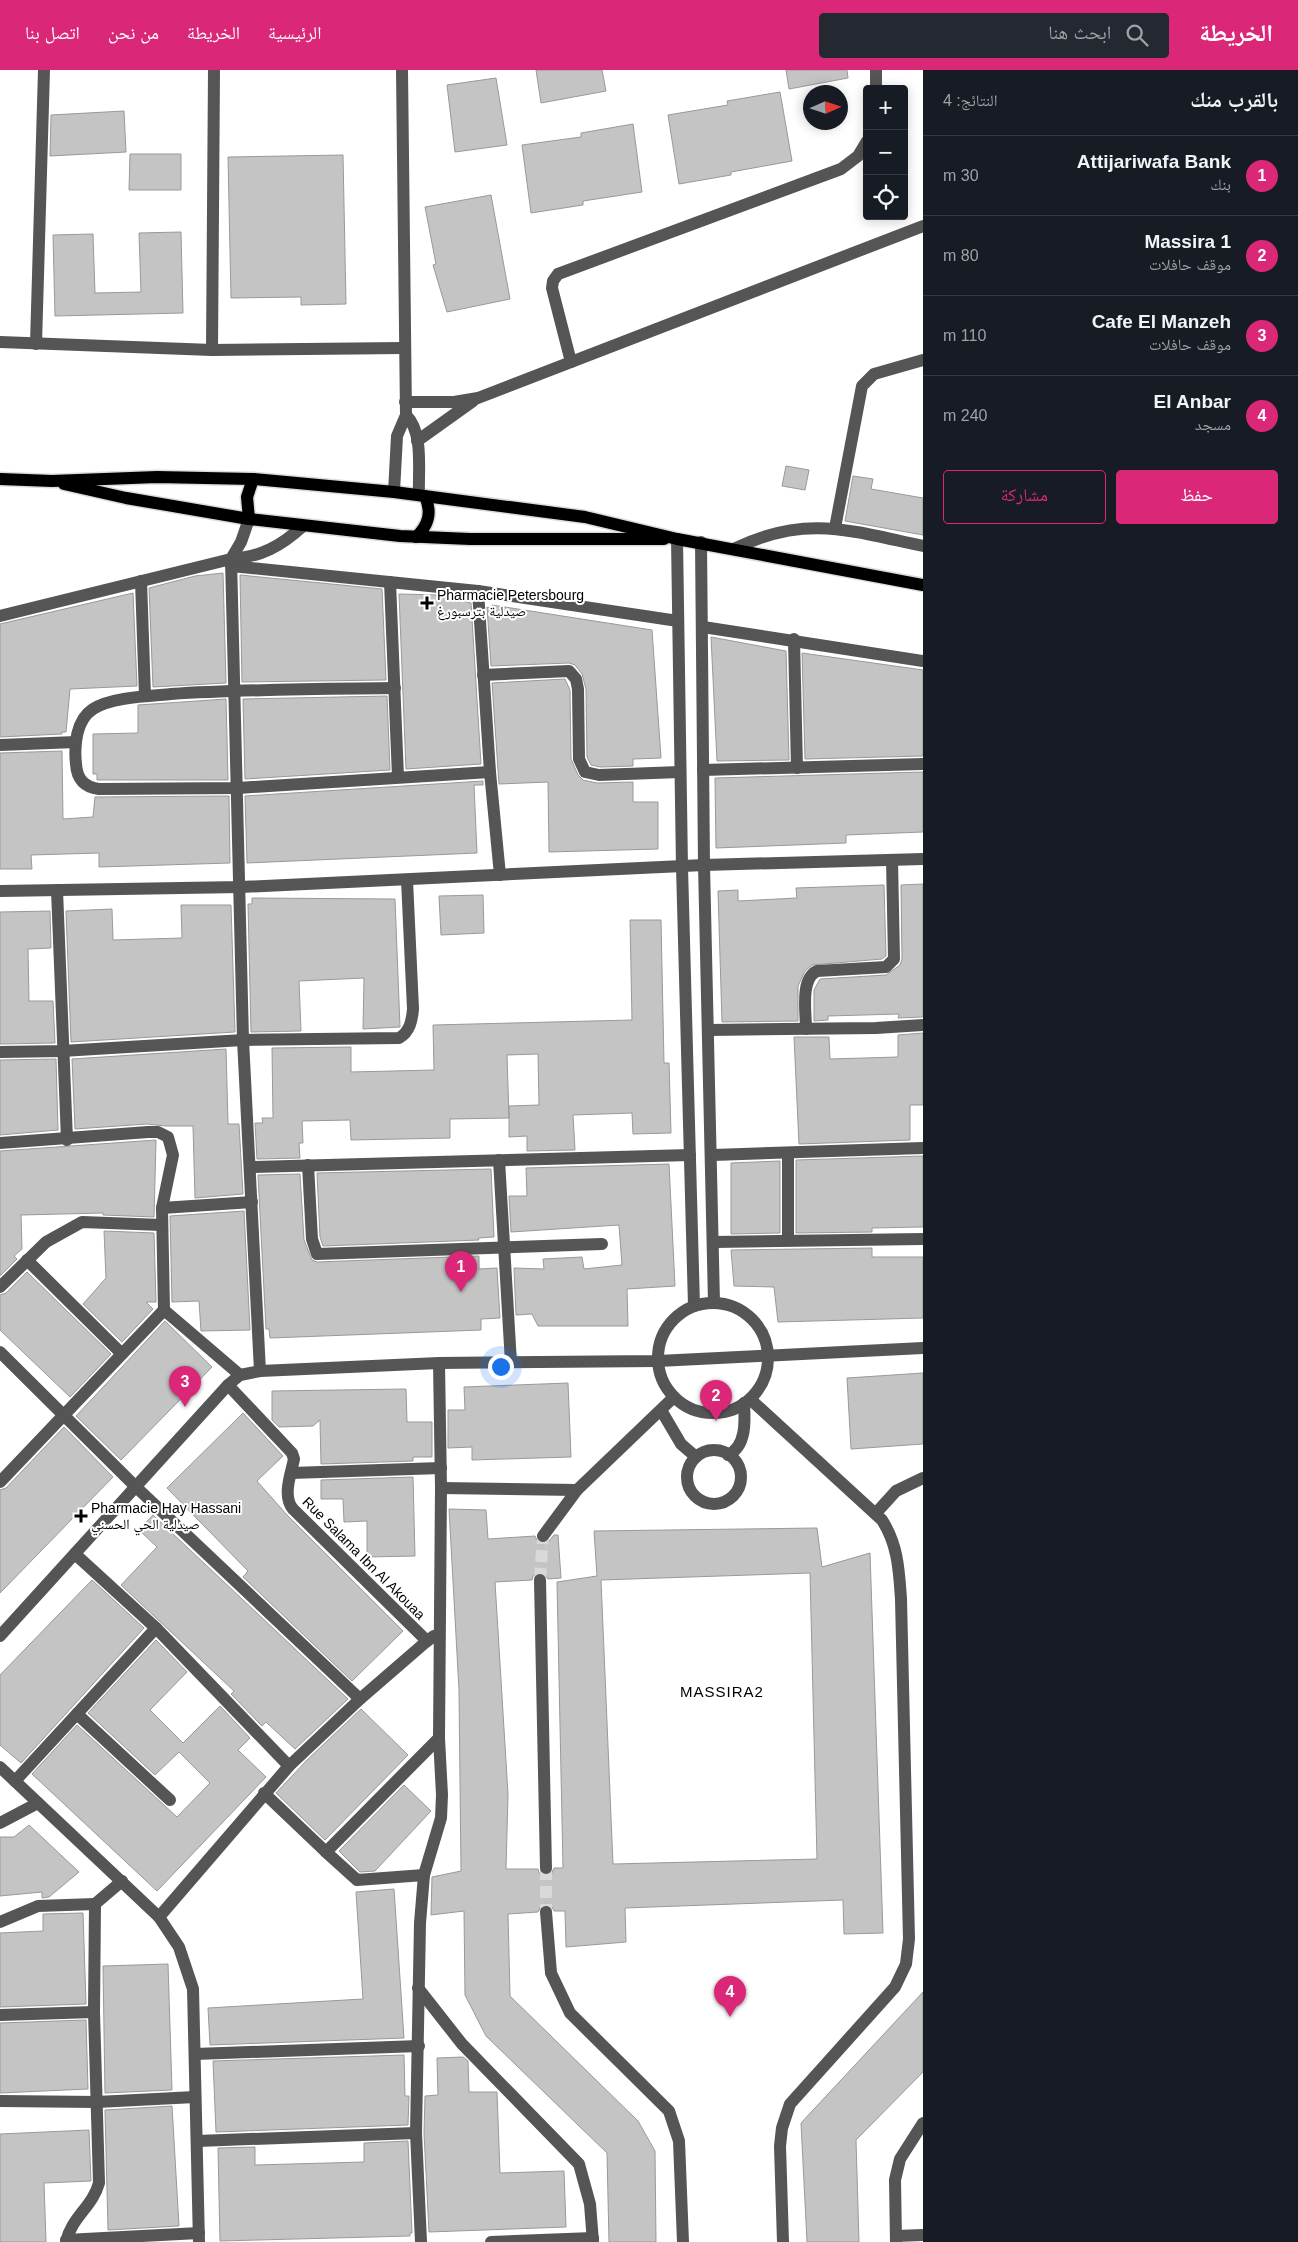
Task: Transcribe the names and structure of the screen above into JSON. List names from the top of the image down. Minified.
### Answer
{"streets":{"street":["Rue Salama Ibn Al Akouaa"]},"districts":["MASSIRA2"],"places":{"health":["Pharmacie Petersbourg صيدلية بترسبورغ","Pharmacie Hay Hassani صيدلية الحي الحسني"]},"north":"right","page":{"header":"الخريطة","search":"ابحث هنا","nav":["الرئيسية","الخريطة","من نحن","اتصل بنا"],"heading":["بالقرب منك","النتائج: 4"],"map_buttons":["+","−"],"list":[{"mark":"1","name":"Attijariwafa Bank","note":"بنك","value":"30 m"},{"mark":"2","name":"Massira 1","note":"موقف حافلات","value":"80 m"},{"mark":"3","name":"Cafe El Manzeh","note":"موقف حافلات","value":"110 m"},{"mark":"4","name":"El Anbar","note":"مسجد","value":"240 m"}],"buttons":["حفظ","مشاركة"],"pins":["1","3","2","4"]}}
